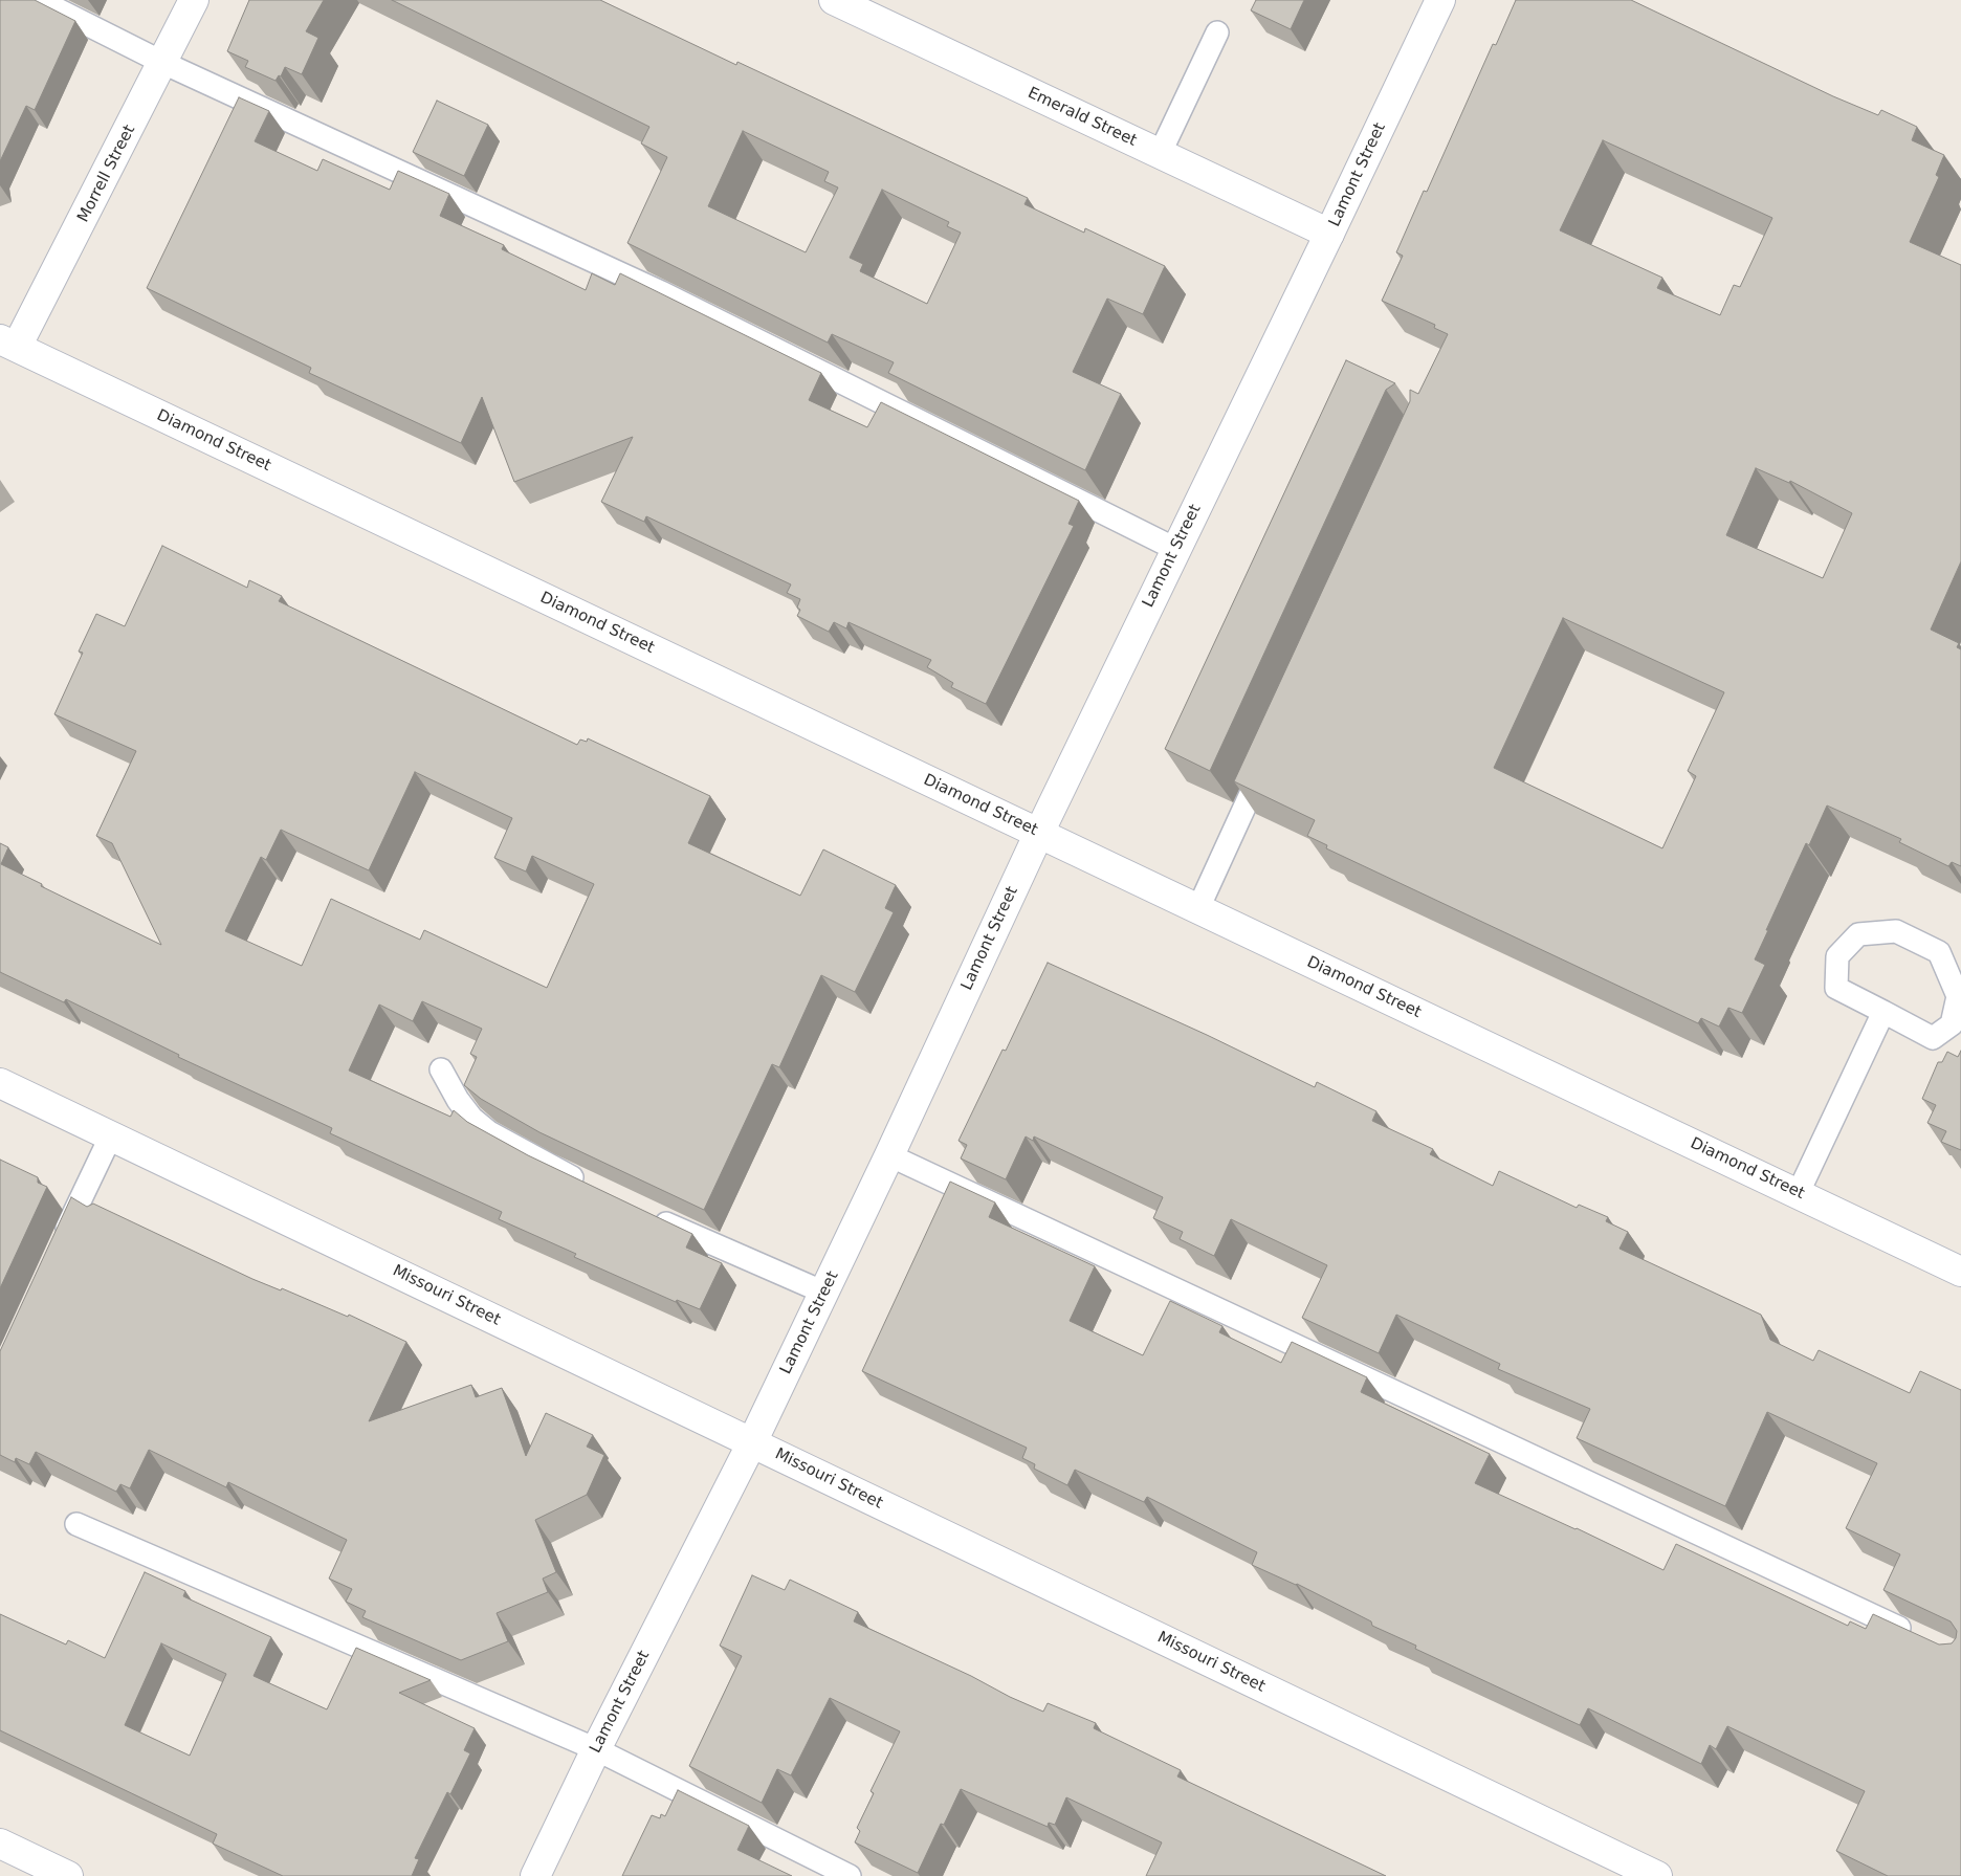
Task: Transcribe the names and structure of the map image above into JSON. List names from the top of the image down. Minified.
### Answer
{"streets":{"street":["Emerald Street","Morrell Street","Lamont Street","Diamond Street","Missouri Street"]},"crossings":[["Emerald Street","Lamont Street"],["Morrell Street","Diamond Street"],["Lamont Street","Diamond Street"],["Lamont Street","Missouri Street"]]}
